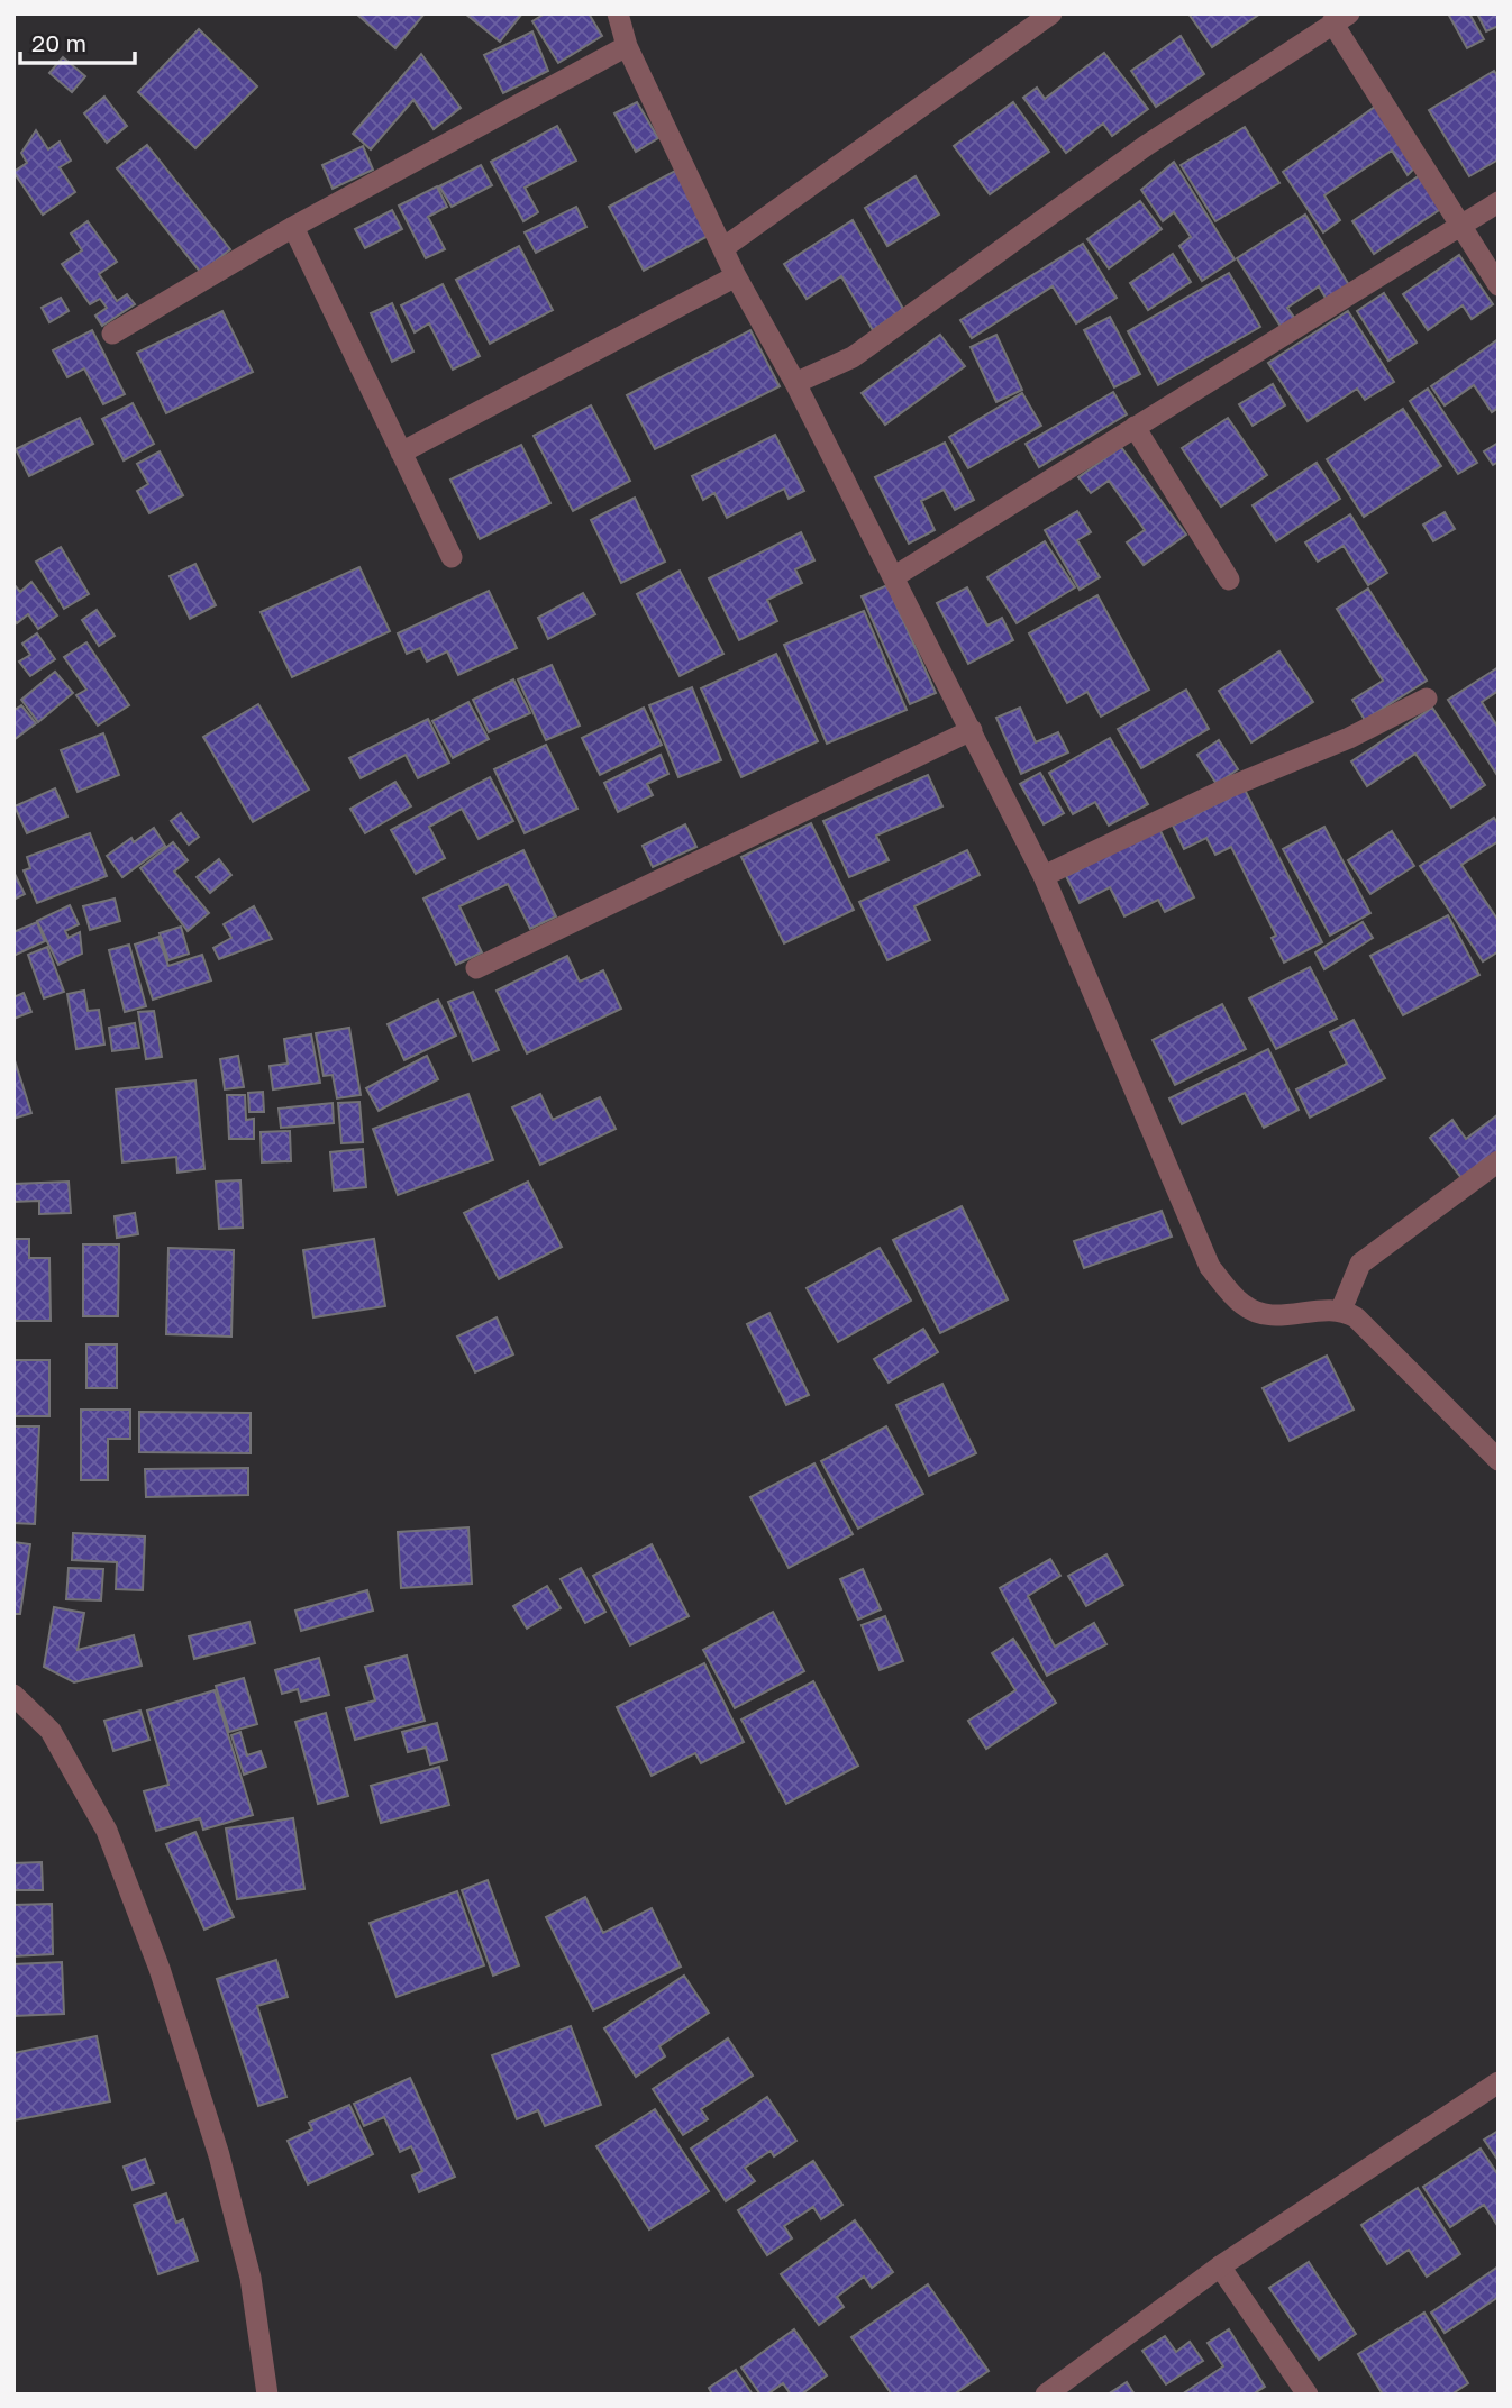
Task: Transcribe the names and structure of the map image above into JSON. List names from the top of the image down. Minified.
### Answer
{"scale_bar":"20 m"}
